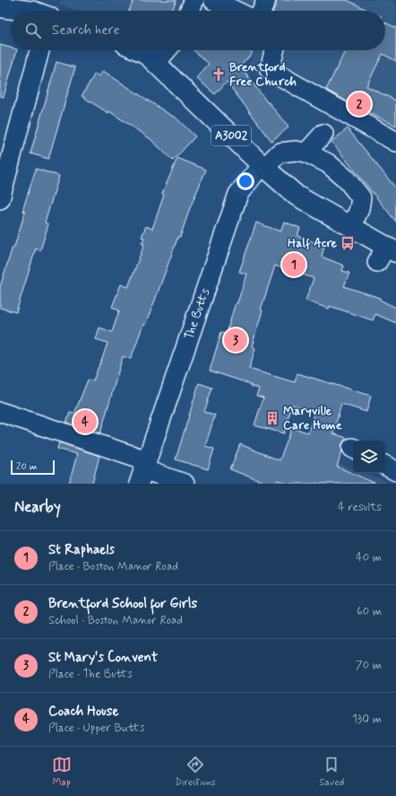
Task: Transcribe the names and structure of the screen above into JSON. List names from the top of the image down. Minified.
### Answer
{"streets":{"main road":["A3002"],"street":["The Butts"]},"crossings":[["A3002","The Butts"]],"places":{"church":["Brentford Free Church"],"bus stop":["Half Acre"],"building":["Maryville Care Home"]},"scale_bar":"20 m","page":{"search":"Search here","pins":["2","1","3","4"],"scale":"20 m","heading":["Nearby","4 results"],"list":[{"mark":"1","name":"St Raphaels","note":"Place · Boston Manor Road","value":"40 m"},{"mark":"2","name":"Brentford School for Girls","note":"School · Boston Manor Road","value":"60 m"},{"mark":"3","name":"St Mary's Convent","note":"Place · The Butts","value":"70 m"},{"mark":"4","name":"Coach House","note":"Place · Upper Butts","value":"130 m"}],"nav":["Map","Directions","Saved"]}}
